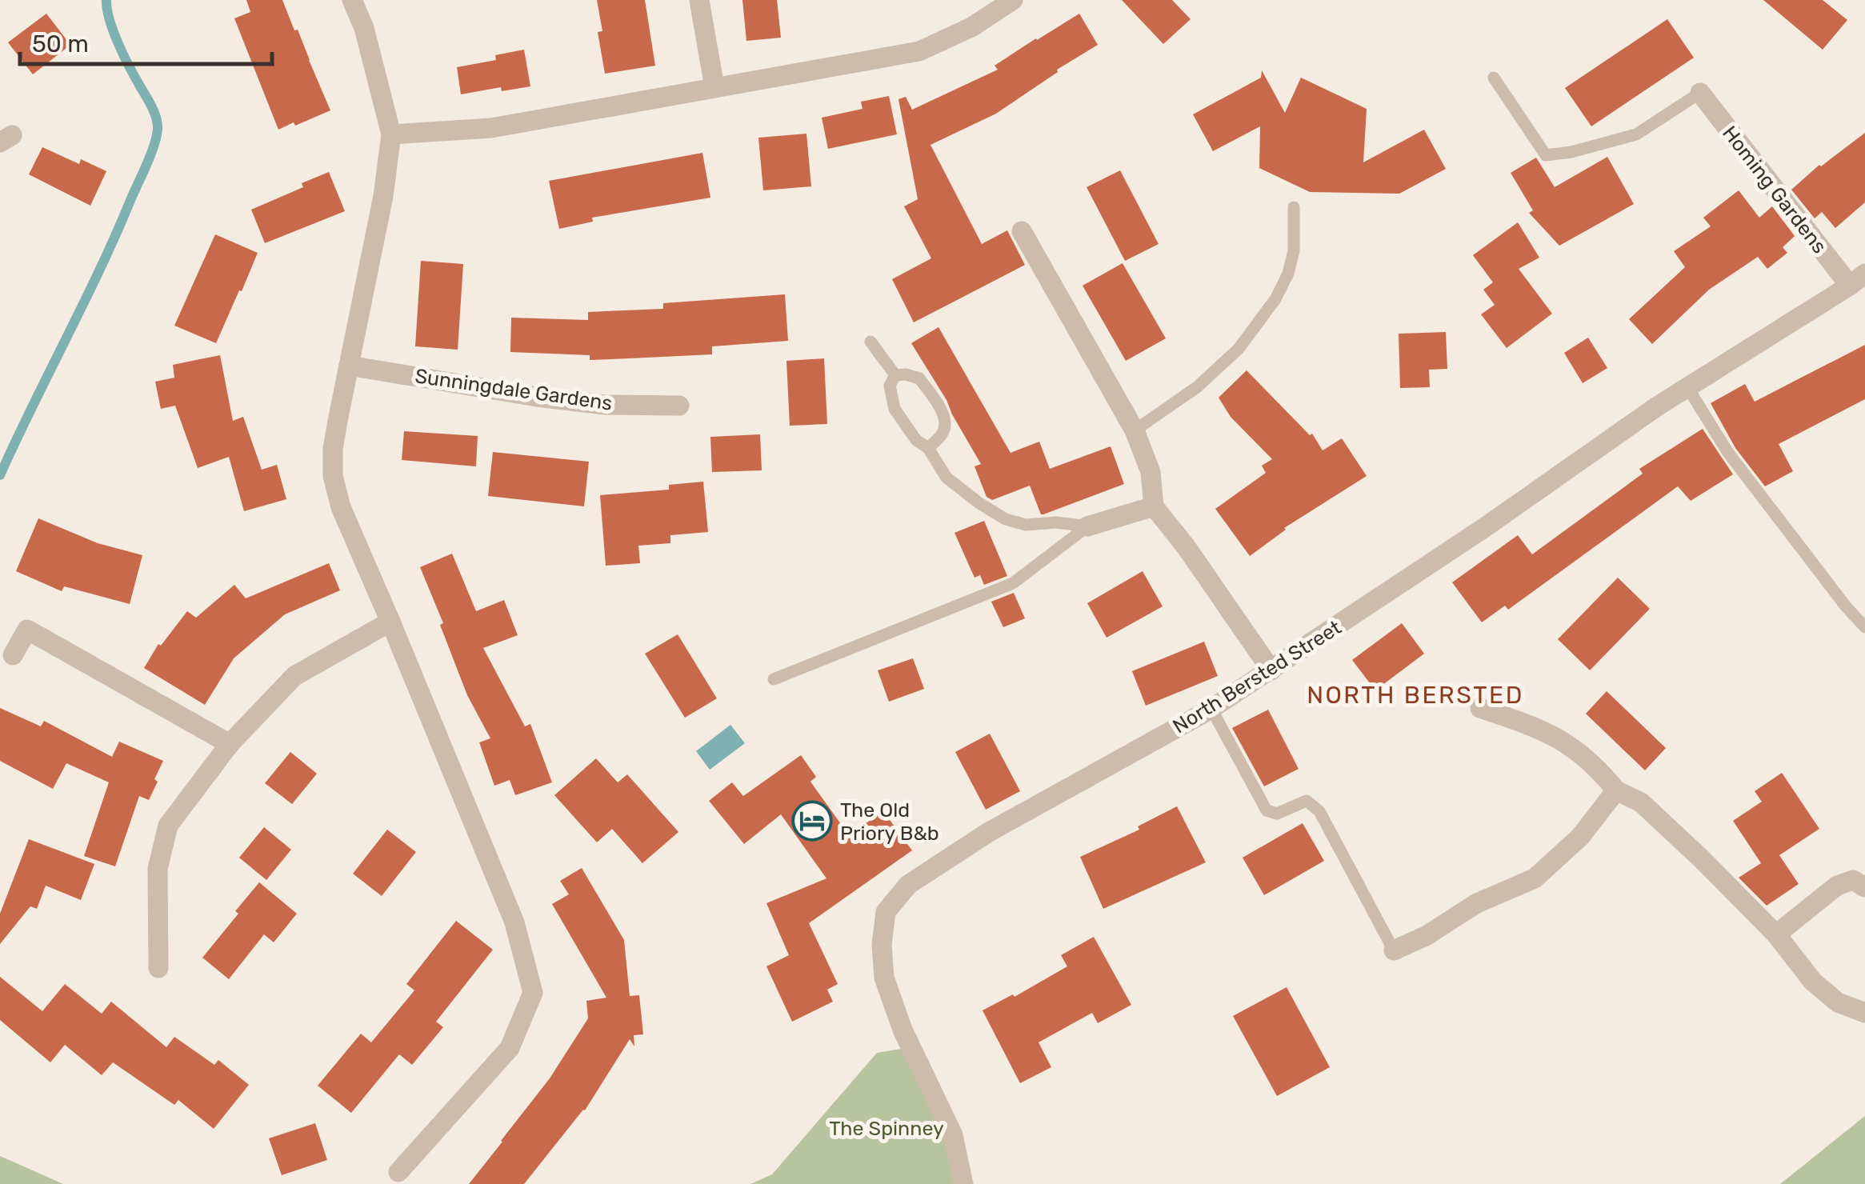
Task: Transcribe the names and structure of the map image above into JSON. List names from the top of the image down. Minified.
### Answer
{"streets":{"street":["Homing Gardens","Sunningdale Gardens","North Bersted Street"]},"crossings":[["Homing Gardens","North Bersted Street"]],"districts":["NORTH BERSTED"],"parks":["The Spinney"],"places":{"hotel":["The Old Priory B&b"]},"scale_bar":"50 m"}
